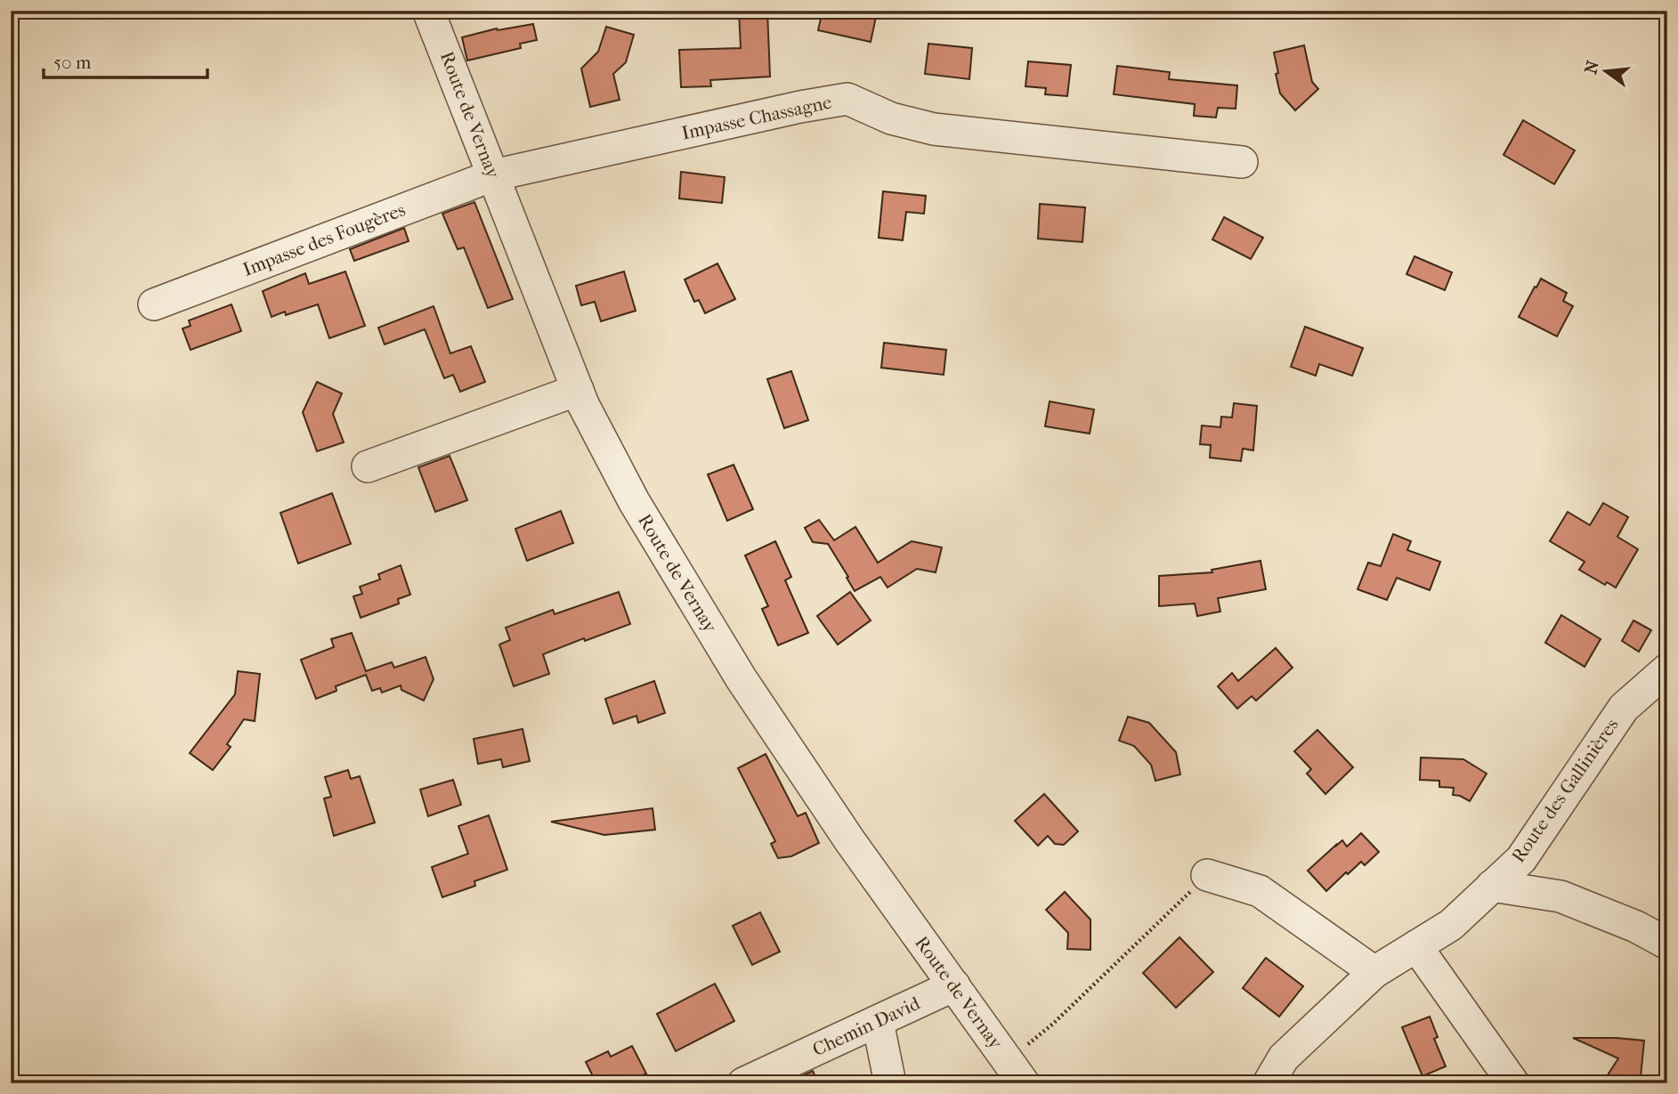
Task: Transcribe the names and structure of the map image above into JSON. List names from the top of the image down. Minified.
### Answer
{"streets":{"street":["Route de Vernay","Impasse Chassagne","Impasse des Fougères","Route des Gallinières","Chemin David"]},"crossings":[["Route de Vernay","Impasse Chassagne"],["Route de Vernay","Impasse des Fougères"],["Route de Vernay","Chemin David"],["Impasse Chassagne","Impasse des Fougères"]],"scale_bar":"50 m","north":"left"}
